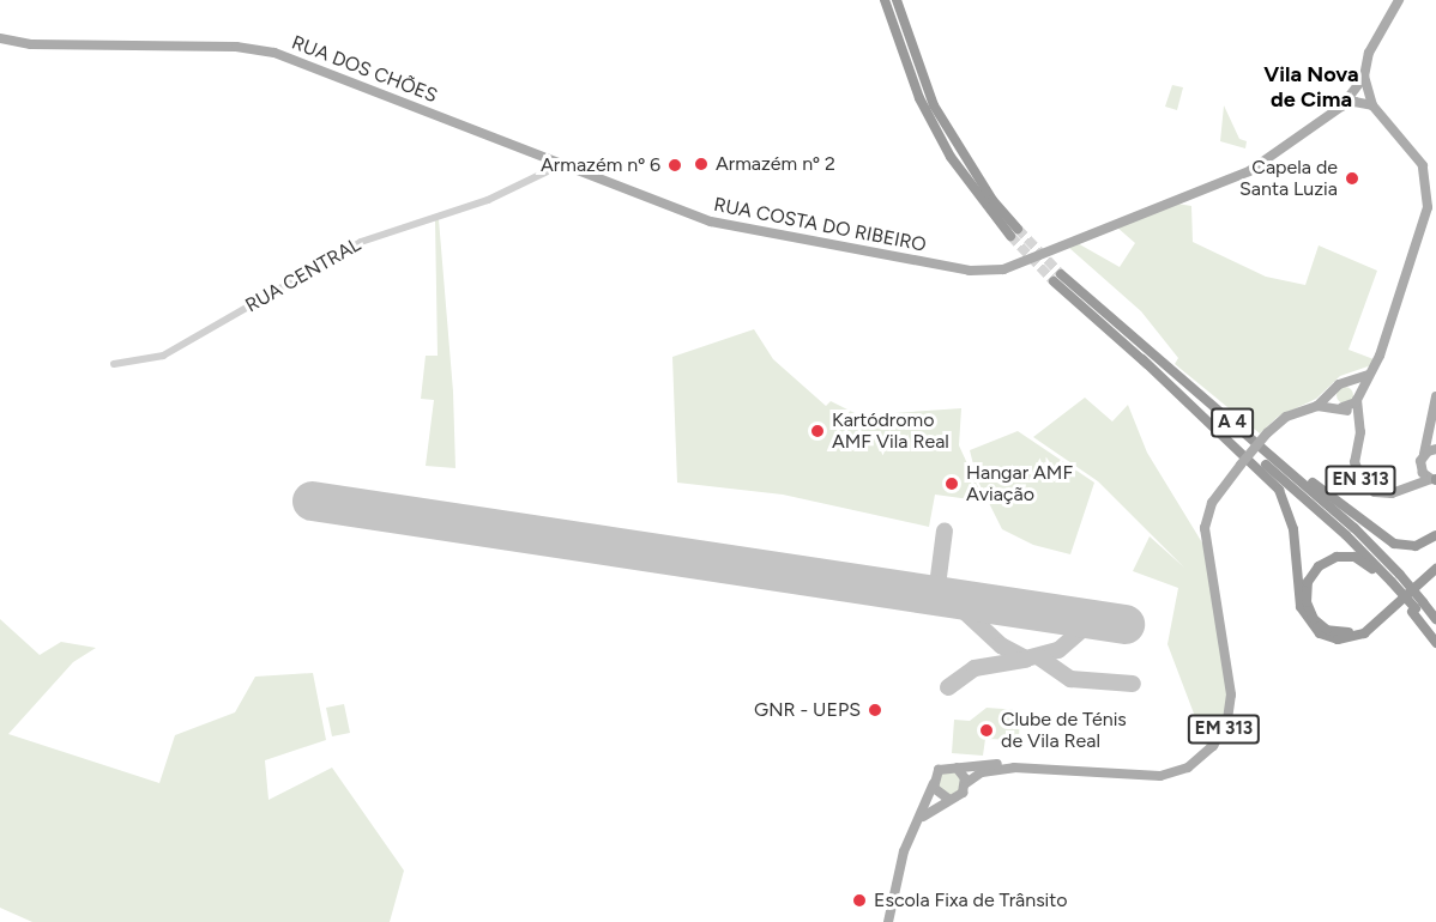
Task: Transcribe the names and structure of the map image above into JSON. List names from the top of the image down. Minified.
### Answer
{"streets":{"highway":["A 4"],"main road":["RUA DOS CHÕES","RUA COSTA DO RIBEIRO","EN 313","EM 313"],"street":["RUA CENTRAL"]},"crossings":[["RUA DOS CHÕES","RUA COSTA DO RIBEIRO"],["RUA DOS CHÕES","RUA CENTRAL"],["EN 313","EM 313"]],"districts":["Vila Nova de Cima"],"places":["Armazém nº 2","Armazém nº 6","Capela de Santa Luzia","Kartódromo AMF Vila Real","Hangar AMF Aviação","GNR - UEPS","Clube de Ténis de Vila Real","Escola Fixa de Trânsito"]}
